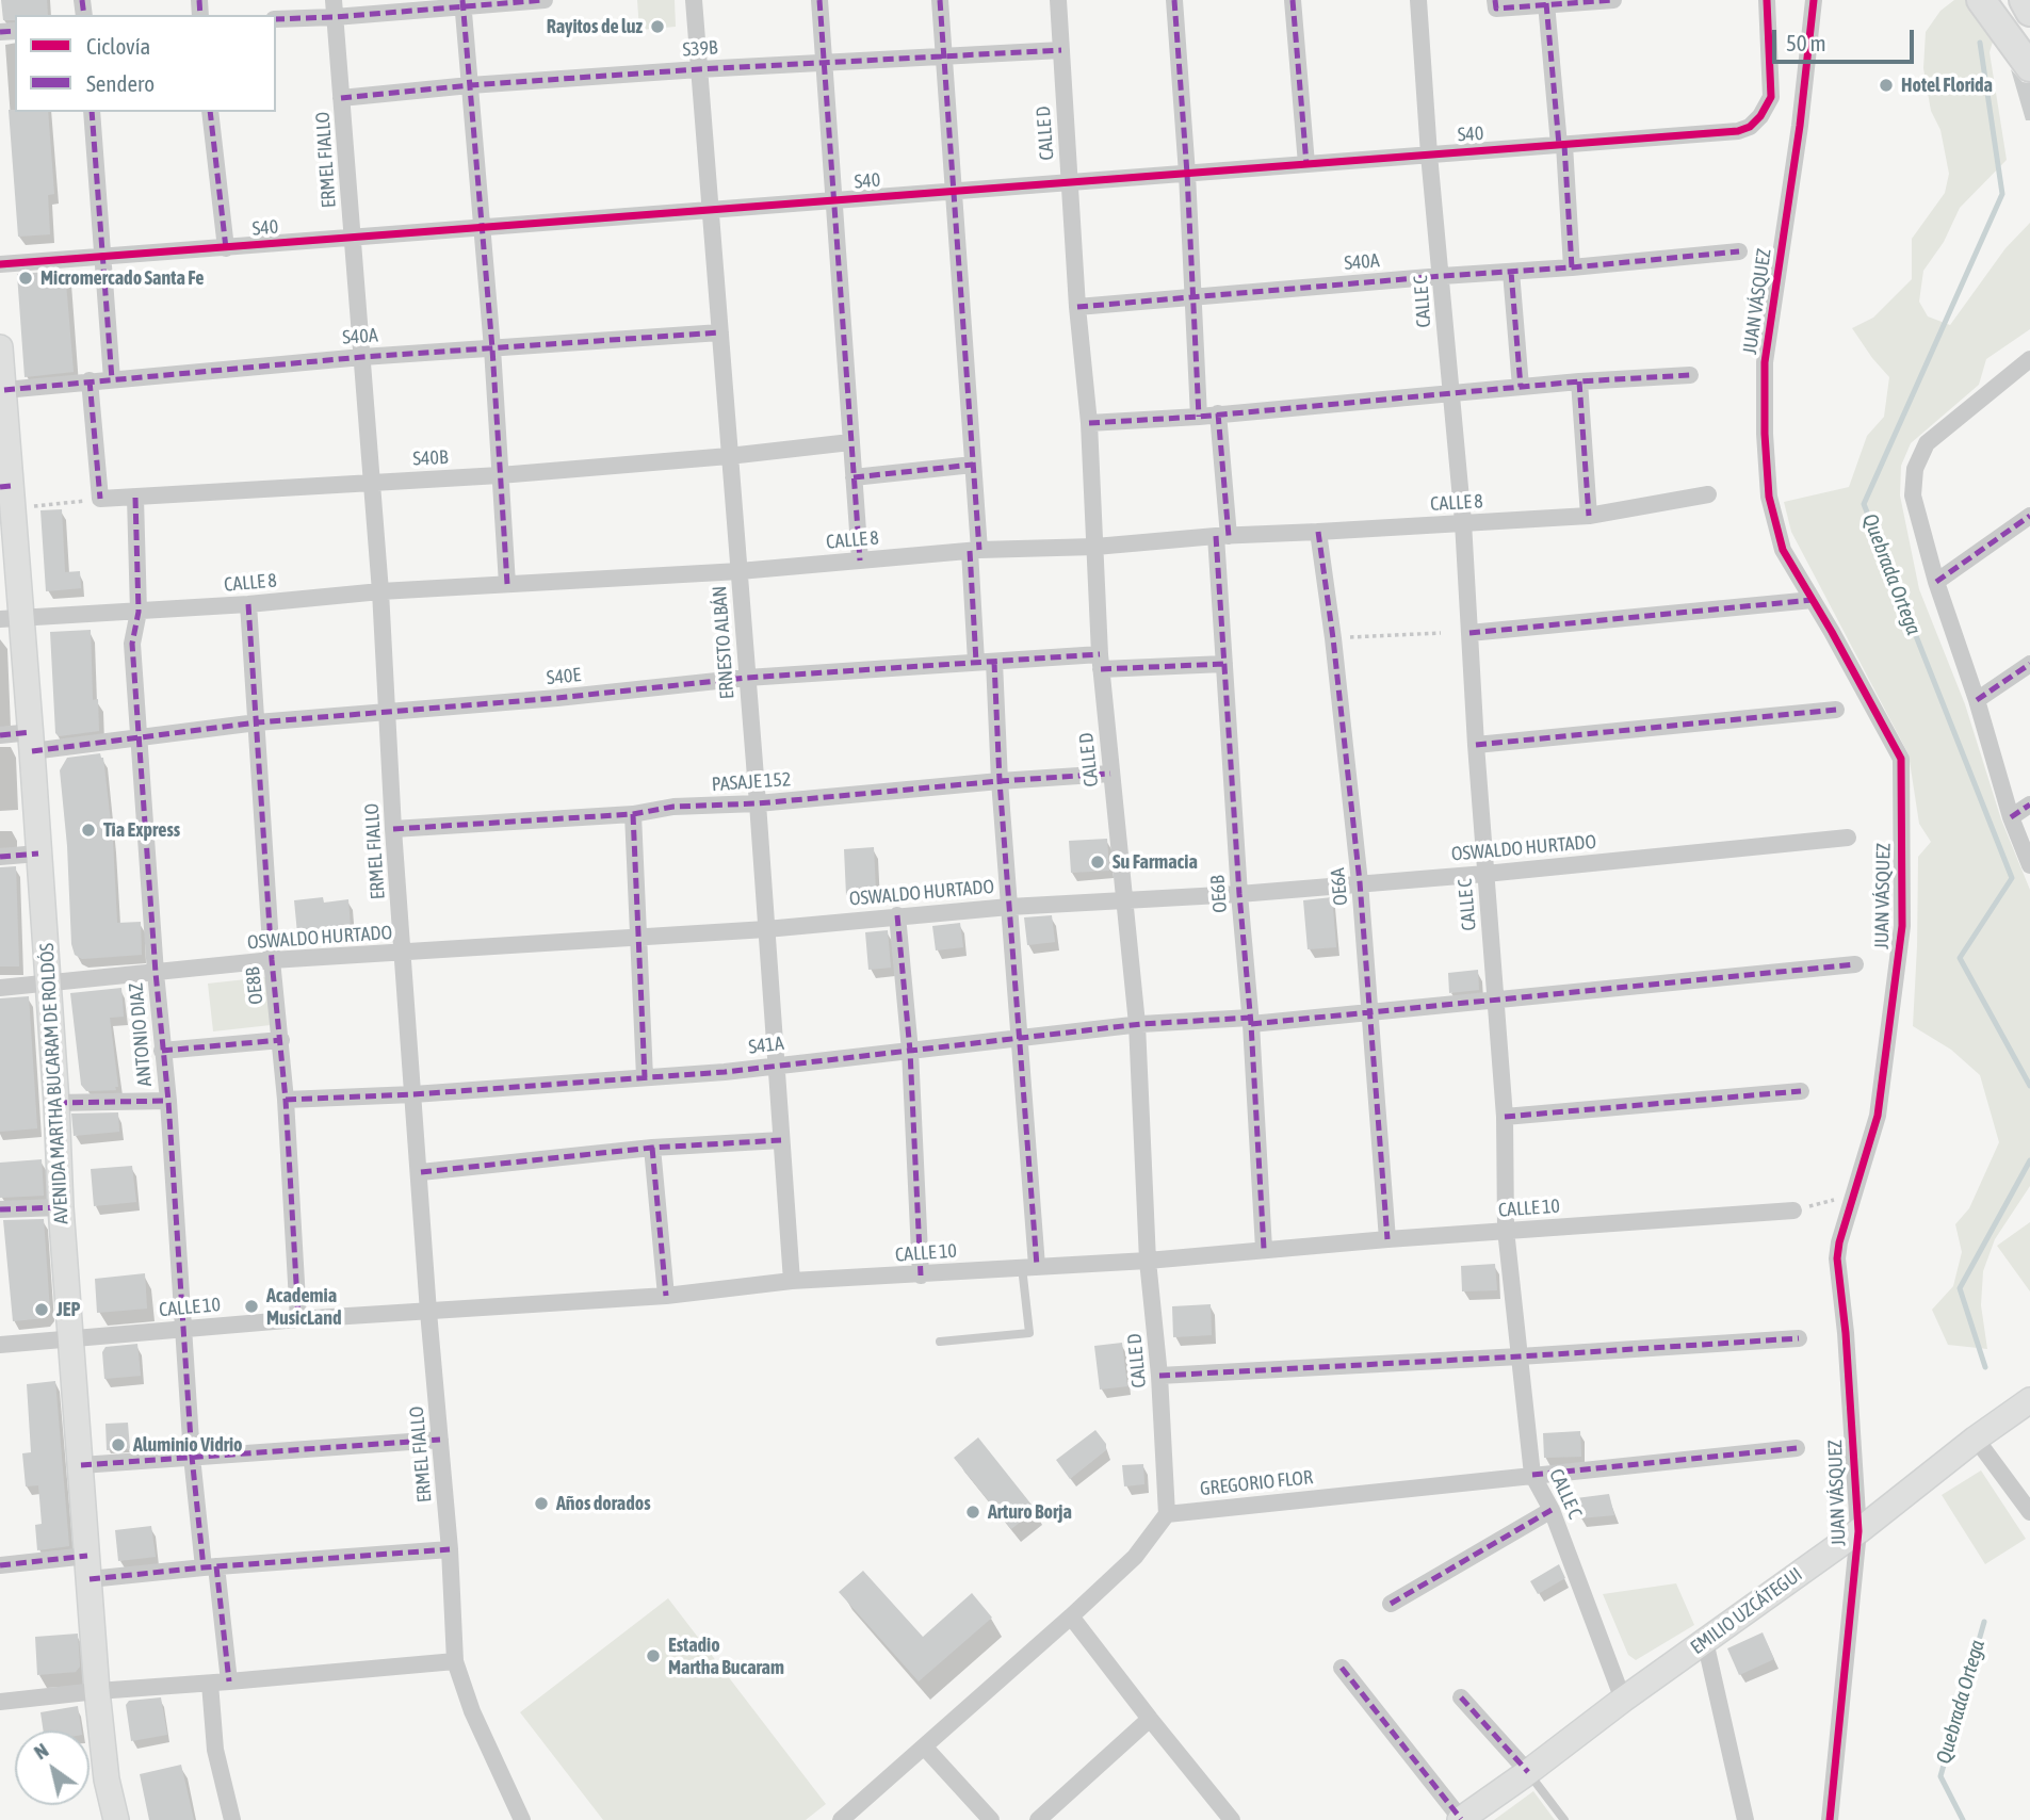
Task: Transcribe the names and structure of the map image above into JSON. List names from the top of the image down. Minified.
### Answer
{"streets":{"street":["S39B","CALLE D","S40","ERMEL FIALLO","S40A","CALLE C","JUAN VÁSQUEZ","S40B","CALLE 8","ERNESTO ALBÁN","S40E","PASAJE 152","OSWALDO HURTADO","OE6A","OE6B","OE8B","ANTONIO DIAZ","S41A","AVENIDA MARTHA BUCARAM DE ROLDÓS","CALLE 10","GREGORIO FLOR","EMILIO UZCÁTEGUI"]},"crossings":[["S39B","CALLE D"],["S39B","ERMEL FIALLO"],["S39B","ERNESTO ALBÁN"],["CALLE D","S40"],["CALLE D","S40A"],["CALLE D","CALLE 8"],["CALLE D","S40E"],["CALLE D","PASAJE 152"],["CALLE D","OSWALDO HURTADO"],["CALLE D","S41A"],["CALLE D","CALLE 10"],["CALLE D","GREGORIO FLOR"],["S40","ERMEL FIALLO"],["S40","CALLE C"],["S40","ERNESTO ALBÁN"],["ERMEL FIALLO","S40A"],["ERMEL FIALLO","S40B"],["ERMEL FIALLO","CALLE 8"],["ERMEL FIALLO","S40E"],["ERMEL FIALLO","PASAJE 152"],["ERMEL FIALLO","OSWALDO HURTADO"],["ERMEL FIALLO","S41A"],["ERMEL FIALLO","CALLE 10"],["S40A","CALLE C"],["S40A","ERNESTO ALBÁN"],["S40A","AVENIDA MARTHA BUCARAM DE ROLDÓS"],["CALLE C","CALLE 8"],["CALLE C","OSWALDO HURTADO"],["CALLE C","S41A"],["CALLE C","CALLE 10"],["CALLE C","GREGORIO FLOR"],["CALLE C","EMILIO UZCÁTEGUI"],["JUAN VÁSQUEZ","EMILIO UZCÁTEGUI"],["S40B","ERNESTO ALBÁN"],["S40B","ANTONIO DIAZ"],["CALLE 8","ERNESTO ALBÁN"],["CALLE 8","OE6A"],["CALLE 8","OE6B"],["CALLE 8","OE8B"],["CALLE 8","ANTONIO DIAZ"],["CALLE 8","AVENIDA MARTHA BUCARAM DE ROLDÓS"],["ERNESTO ALBÁN","S40E"],["ERNESTO ALBÁN","PASAJE 152"],["ERNESTO ALBÁN","OSWALDO HURTADO"],["ERNESTO ALBÁN","S41A"],["ERNESTO ALBÁN","CALLE 10"],["S40E","OE6B"],["S40E","OE8B"],["S40E","ANTONIO DIAZ"],["S40E","AVENIDA MARTHA BUCARAM DE ROLDÓS"],["OSWALDO HURTADO","OE6A"],["OSWALDO HURTADO","OE6B"],["OSWALDO HURTADO","OE8B"],["OSWALDO HURTADO","ANTONIO DIAZ"],["OSWALDO HURTADO","AVENIDA MARTHA BUCARAM DE ROLDÓS"],["OE6A","S41A"],["OE6A","CALLE 10"],["OE6B","S41A"],["OE6B","CALLE 10"],["OE8B","S41A"],["OE8B","CALLE 10"],["ANTONIO DIAZ","CALLE 10"],["AVENIDA MARTHA BUCARAM DE ROLDÓS","CALLE 10"]],"water":["Quebrada Ortega"],"places":["Rayitos de luz","Hotel Florida","Micromercado Santa Fe","Tia Express","Su Farmacia","Academia MusicLand","JEP","Aluminio Vidrio","Años dorados","Arturo Borja","Estadio Martha Bucaram"],"legend":["Ciclovía","Sendero"],"scale_bar":"50 m","north":"top left"}
